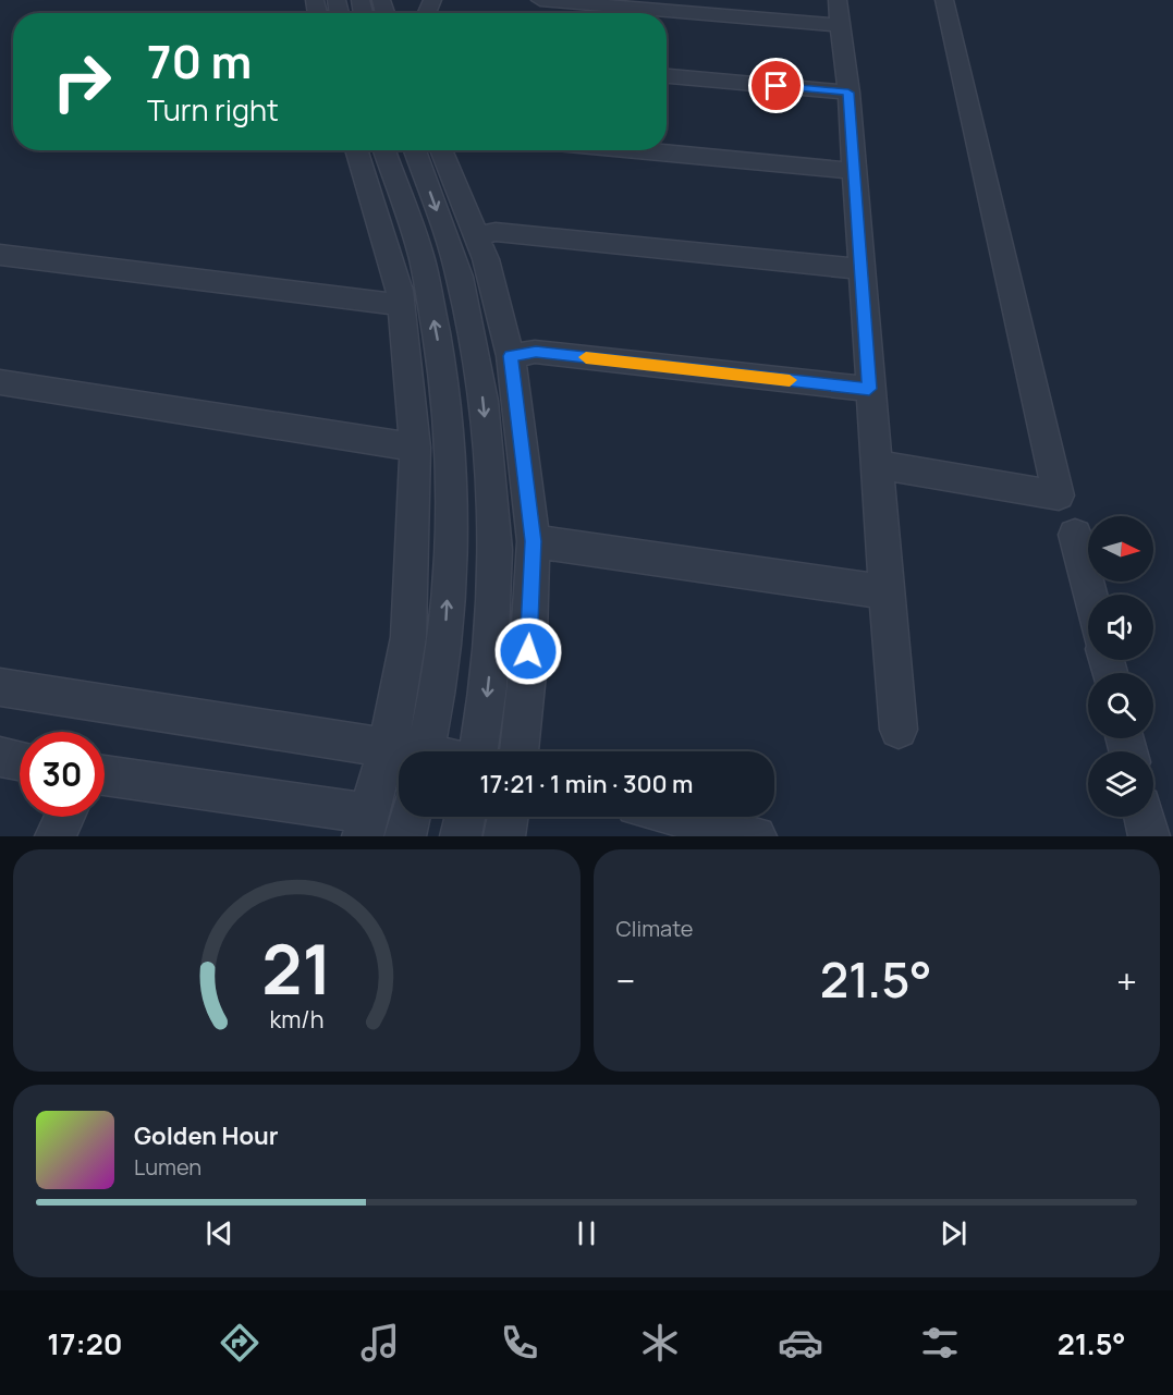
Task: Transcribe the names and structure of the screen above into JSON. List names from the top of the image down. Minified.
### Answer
{"north":"right","page":{"turn":["70 m","Turn right"],"limit":"30","trip":"17:21 · 1 min · 300 m","tile":"Climate","heat":["−","21.5°","+"],"song":["Golden Hour","Lumen"],"tabs":["17:20","21.5°"],"gauge":["21","km/h"]}}
